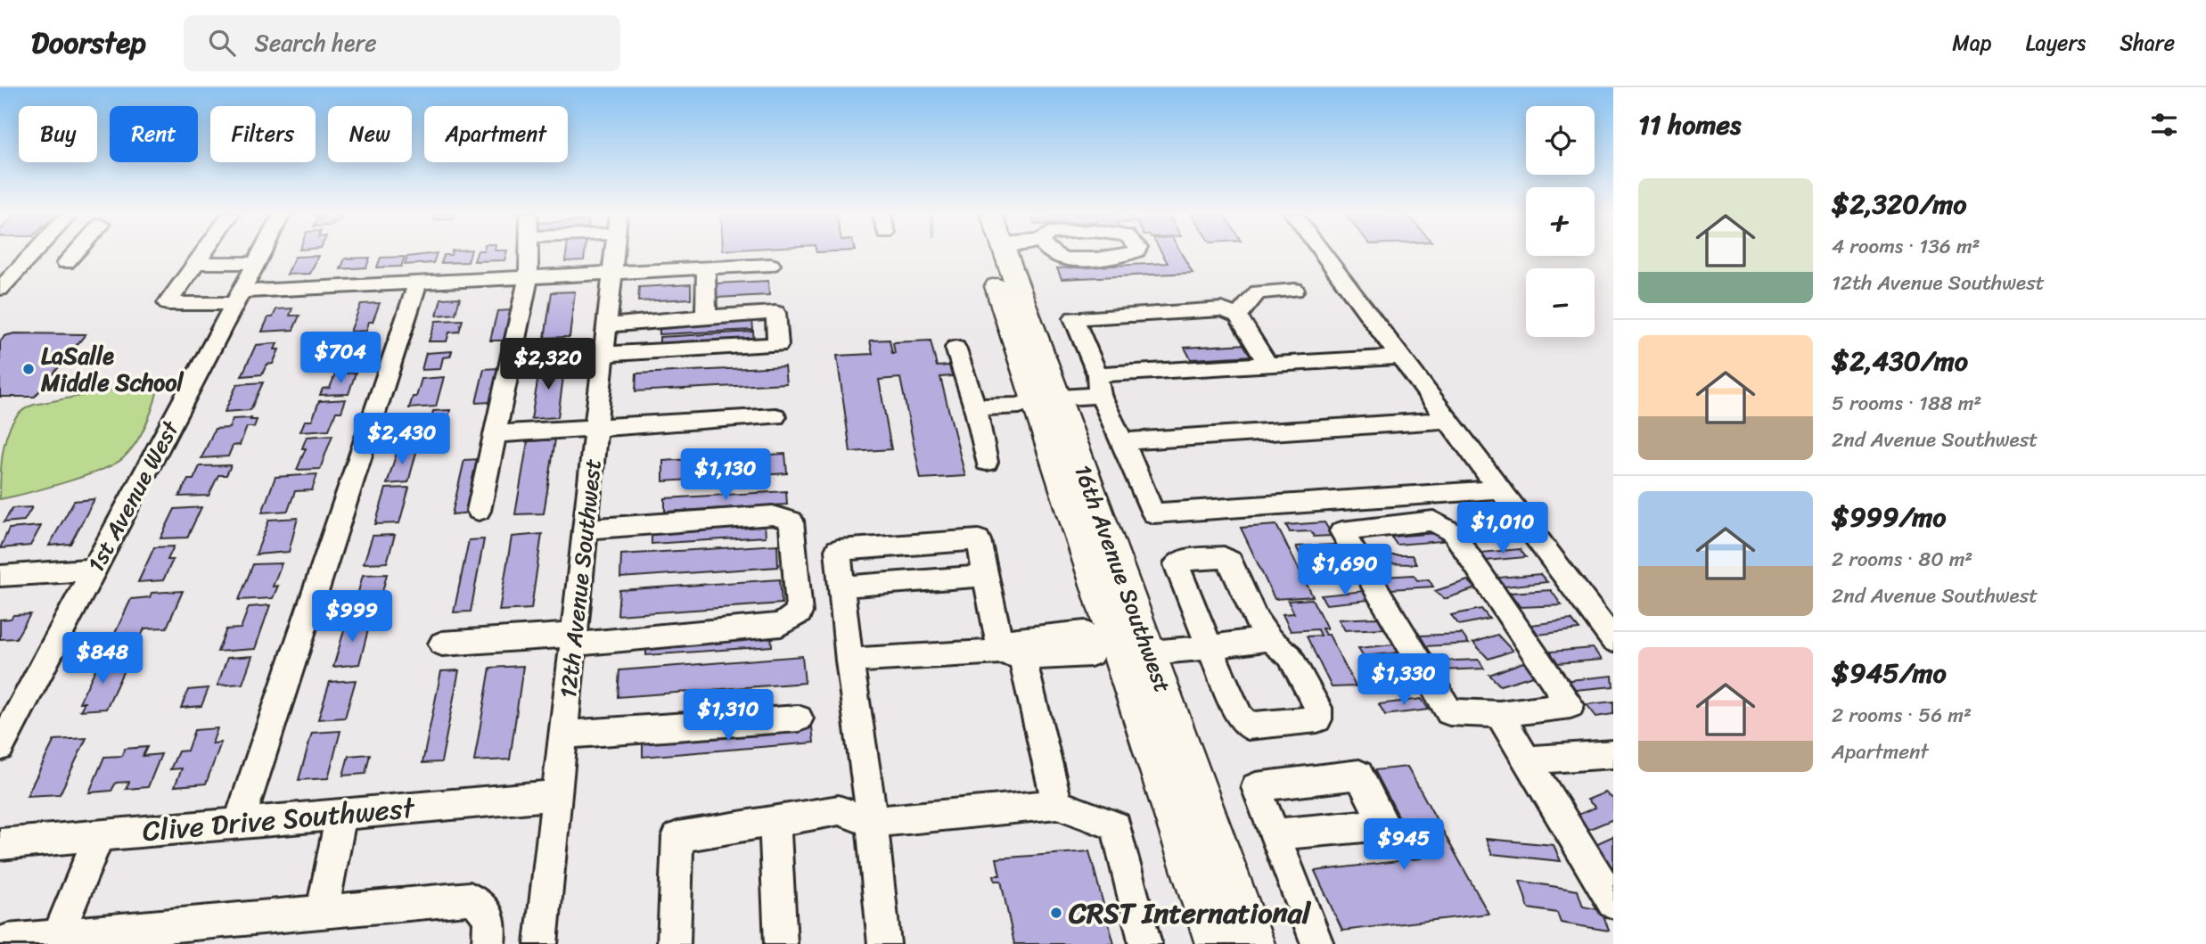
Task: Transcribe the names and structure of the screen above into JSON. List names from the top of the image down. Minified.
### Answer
{"streets":{"main road":["16th Avenue Southwest"],"street":["1st Avenue West","12th Avenue Southwest","Clive Drive Southwest"]},"crossings":[["12th Avenue Southwest","Clive Drive Southwest"]],"places":["LaSalle Middle School","CRST International"],"page":{"header":"Doorstep","search":"Search here","nav":["Map","Layers","Share"],"heading":"11 homes","map_buttons":["+","−"],"chip":["Buy","Rent","Filters","New","Apartment"],"list":[{"name":"$2,320/mo","note":"4 rooms · 136 m² · 12th Avenue Southwest"},{"name":"$2,430/mo","note":"5 rooms · 188 m² · 2nd Avenue Southwest"},{"name":"$999/mo","note":"2 rooms · 80 m² · 2nd Avenue Southwest"},{"name":"$945/mo","note":"2 rooms · 56 m² · Apartment"}],"price":["$704","$2,320","$2,430","$1,130","$1,010","$1,690","$999","$848","$1,330","$1,310","$945"]}}
